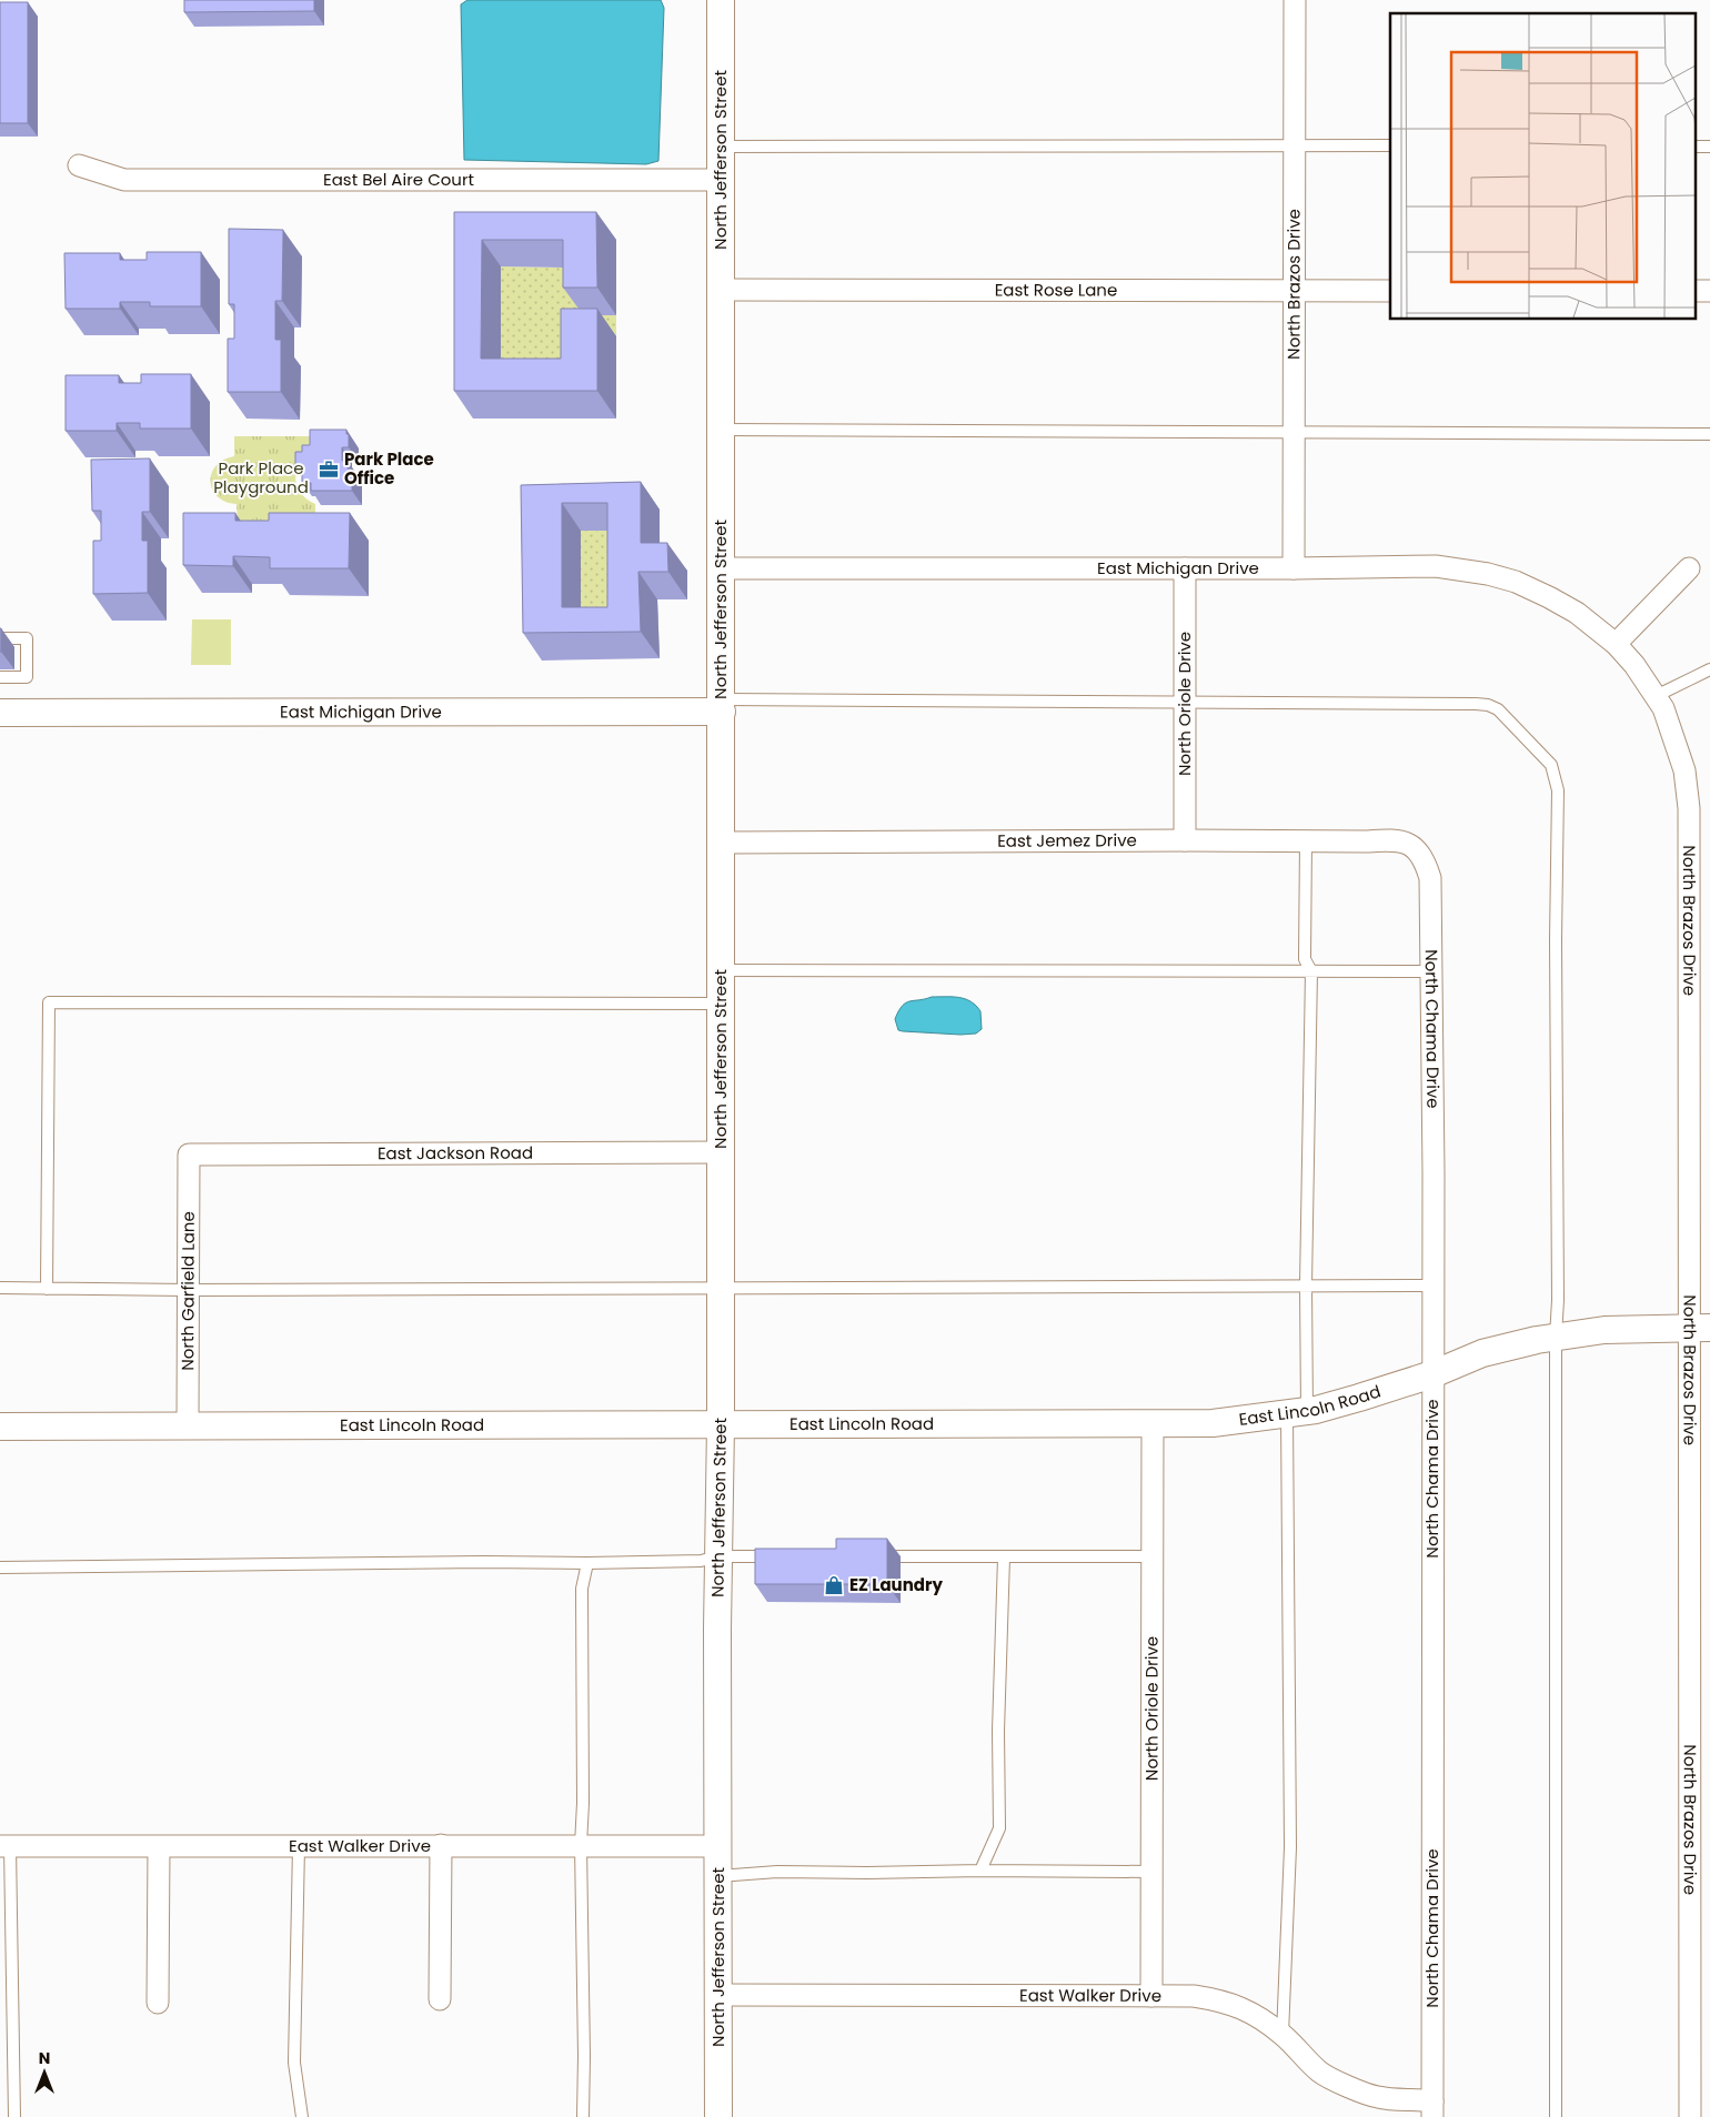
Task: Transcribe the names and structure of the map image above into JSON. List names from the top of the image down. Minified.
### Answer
{"streets":{"street":["North Jefferson Street","East Bel Aire Court","North Brazos Drive","East Rose Lane","East Michigan Drive","North Oriole Drive","East Jemez Drive","North Chama Drive","East Jackson Road","North Garfield Lane","East Lincoln Road","East Walker Drive"]},"crossings":[["North Jefferson Street","East Bel Aire Court"],["North Jefferson Street","East Rose Lane"],["North Jefferson Street","East Michigan Drive"],["North Jefferson Street","East Jemez Drive"],["North Jefferson Street","East Jackson Road"],["North Jefferson Street","East Lincoln Road"],["North Jefferson Street","East Walker Drive"],["North Brazos Drive","East Rose Lane"],["North Brazos Drive","East Michigan Drive"],["North Brazos Drive","East Lincoln Road"],["East Michigan Drive","North Oriole Drive"],["North Oriole Drive","East Jemez Drive"],["North Oriole Drive","East Lincoln Road"],["North Oriole Drive","East Walker Drive"],["East Jemez Drive","North Chama Drive"],["North Chama Drive","East Lincoln Road"],["North Chama Drive","East Walker Drive"],["East Jackson Road","North Garfield Lane"],["North Garfield Lane","East Lincoln Road"]],"parks":["Park Place Playground"],"places":{"office":["Park Place Office"],"shop":["EZ Laundry"]},"north":"top"}
